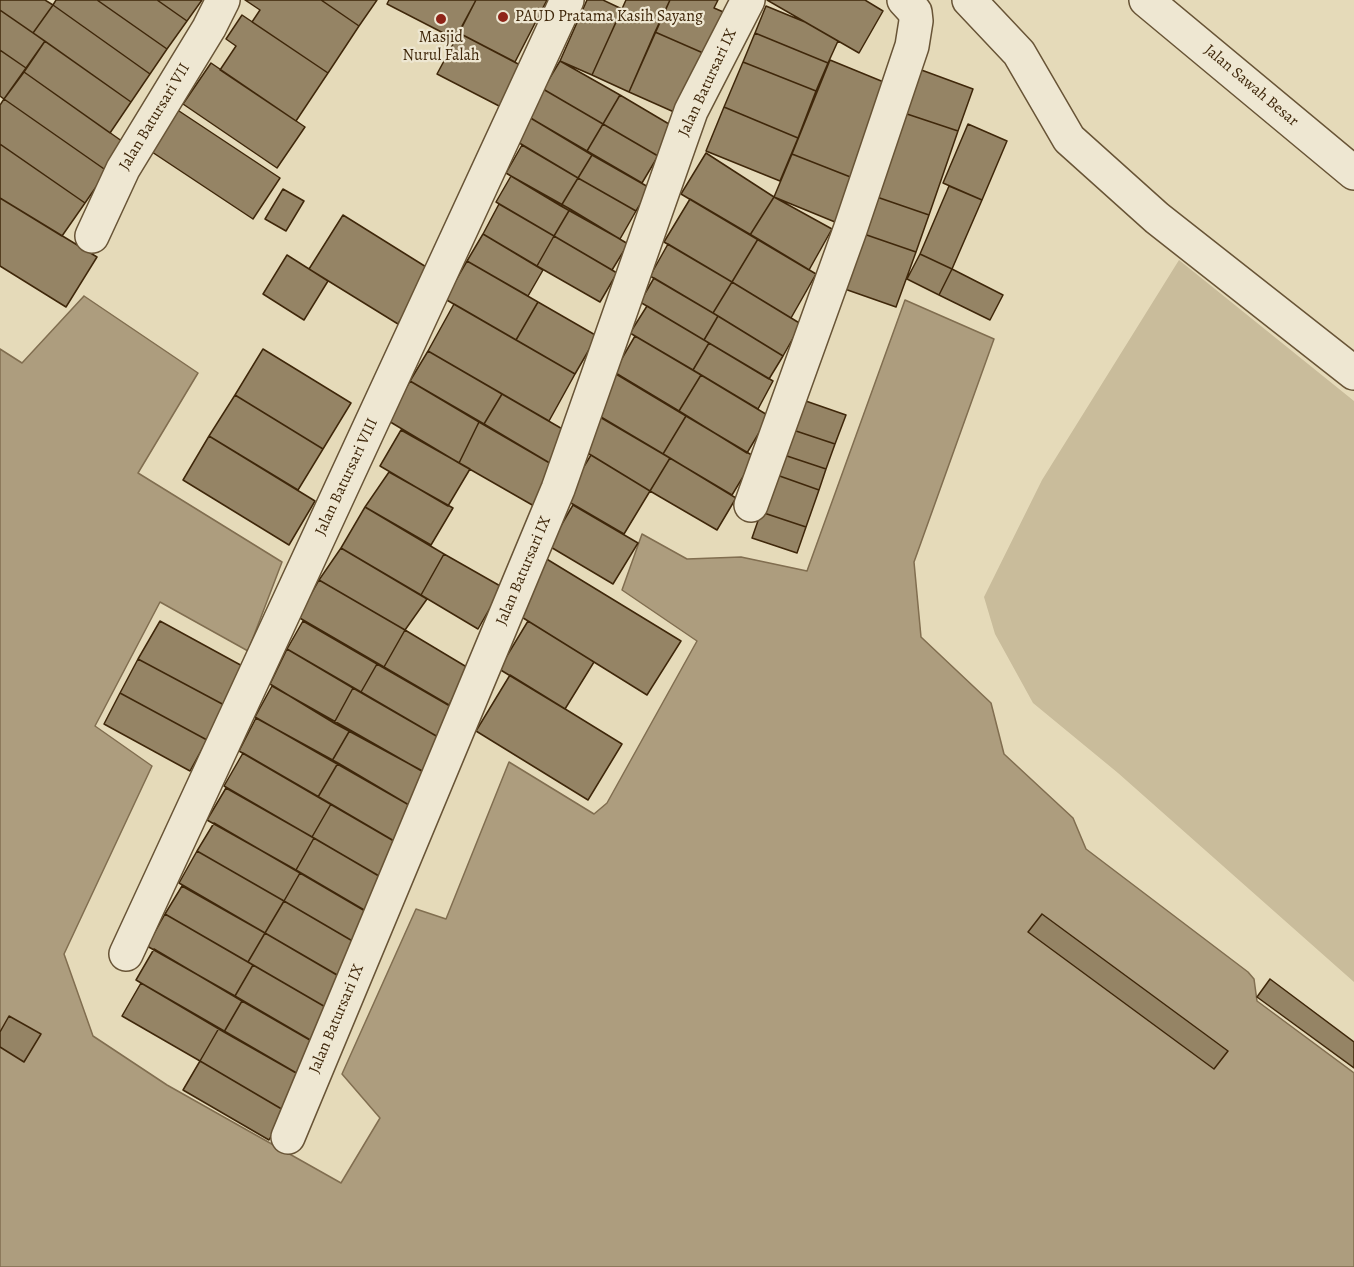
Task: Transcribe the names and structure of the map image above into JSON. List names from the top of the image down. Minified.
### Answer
{"streets":{"street":["Jalan Batursari IX","Jalan Sawah Besar","Jalan Batursari VII","Jalan Batursari VIII"]},"places":["PAUD Pratama Kasih Sayang","Masjid Nurul Falah"]}
